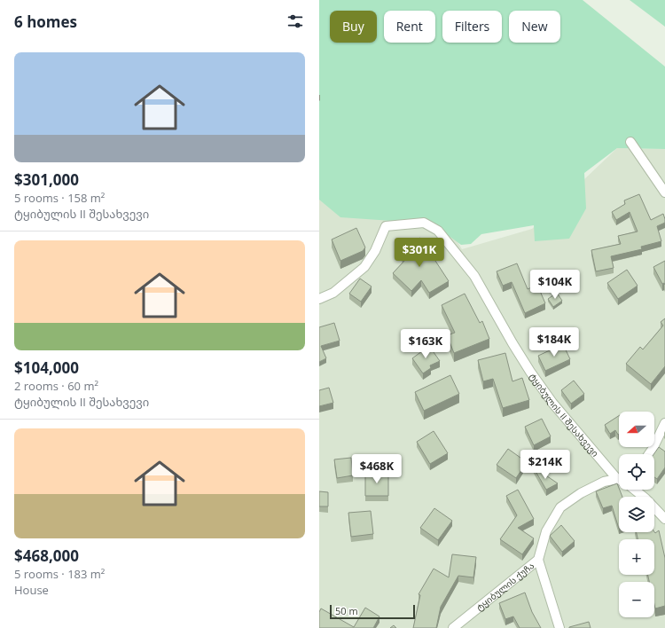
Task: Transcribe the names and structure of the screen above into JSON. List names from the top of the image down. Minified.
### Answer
{"streets":{"street":["ტყიბულის II შესახვევი","ტყიბულის ქუჩა"]},"scale_bar":"50 m","north":"left","page":{"heading":"6 homes","chip":["Buy","Rent","Filters","New"],"list":[{"name":"$301,000","note":"5 rooms · 158 m² · ტყიბულის II შესახვევი"},{"name":"$104,000","note":"2 rooms · 60 m² · ტყიბულის II შესახვევი"},{"name":"$468,000","note":"5 rooms · 183 m² · House"}],"price":["$301K","$104K","$184K","$163K","$214K","$468K"],"map_buttons":["+","−"],"scale":"50 m"}}
